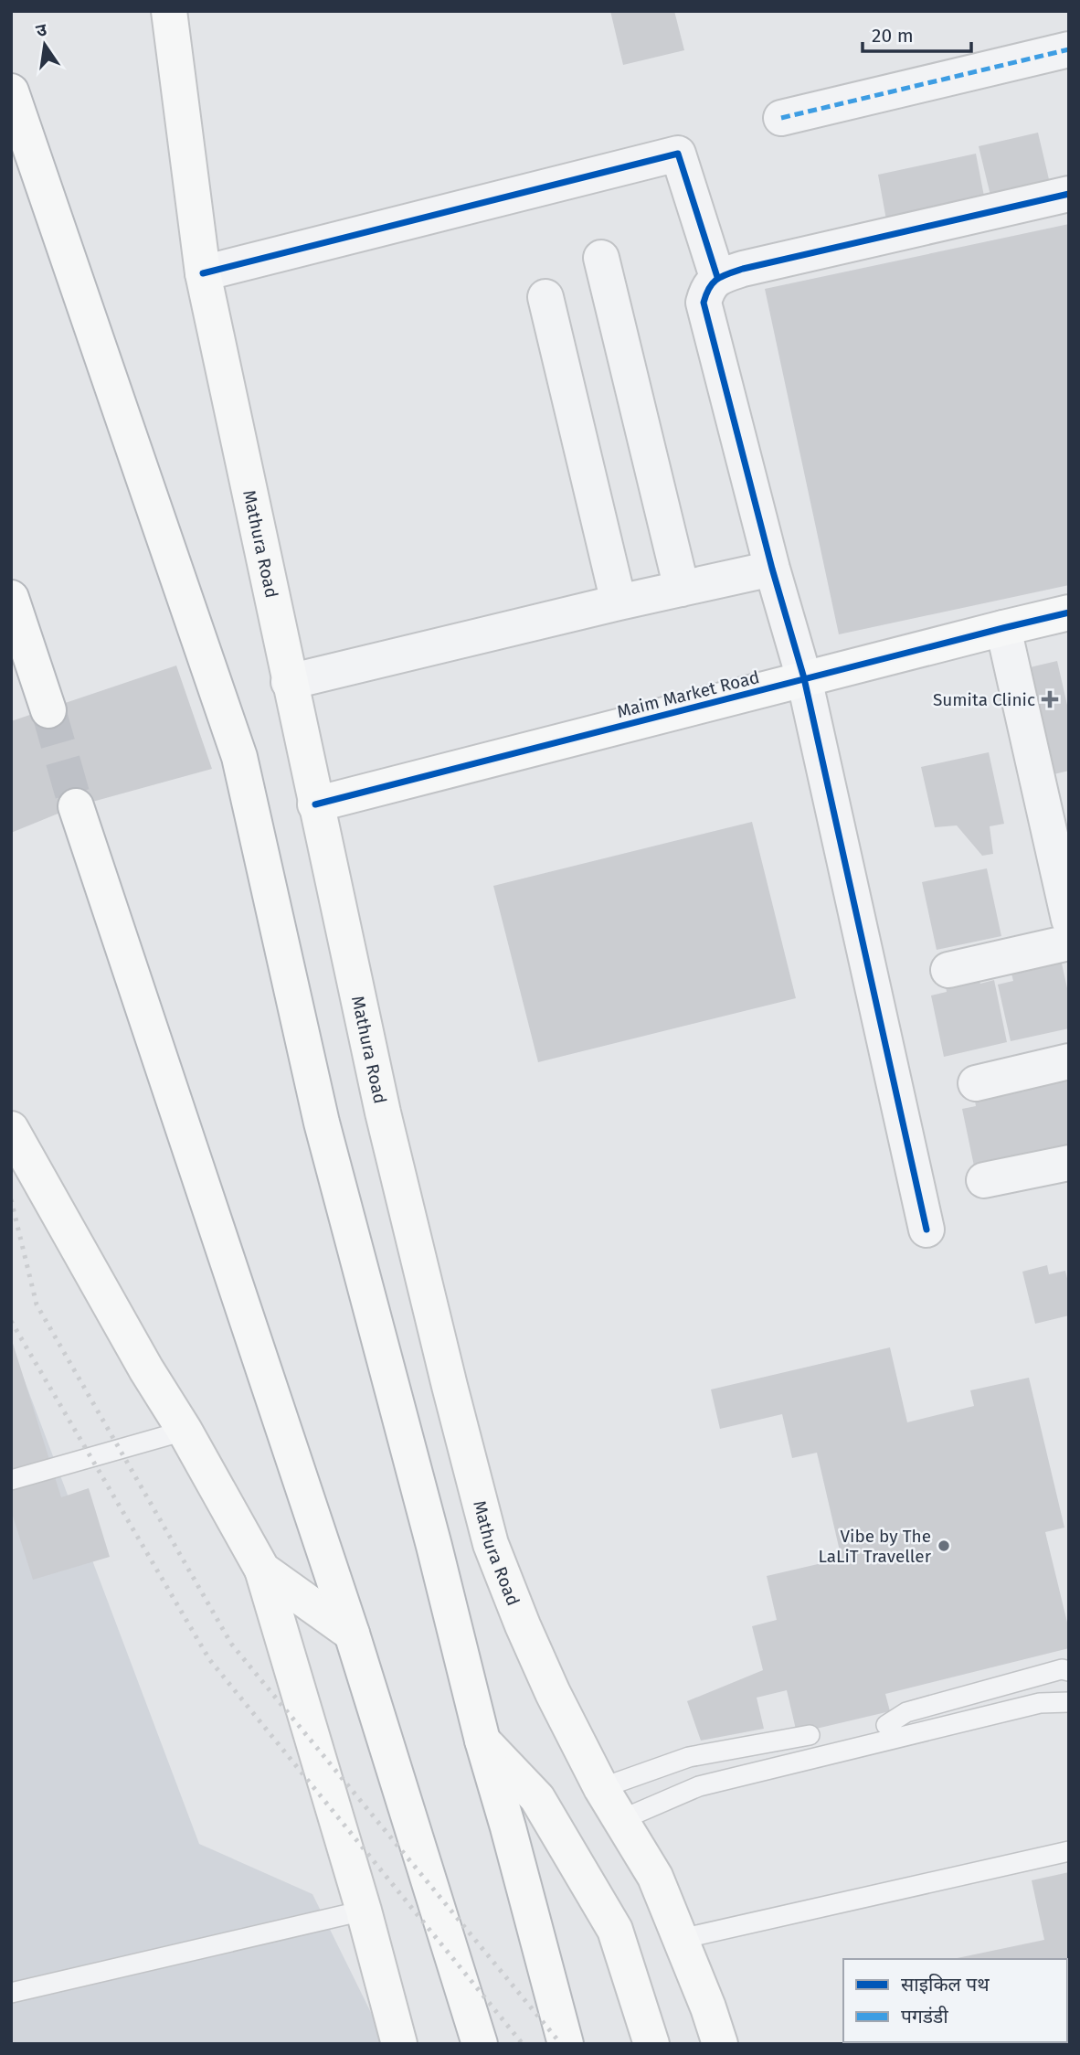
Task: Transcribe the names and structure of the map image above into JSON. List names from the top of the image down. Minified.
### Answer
{"streets":{"main road":["Mathura Road","Maim Market Road"]},"crossings":[["Mathura Road","Maim Market Road"]],"places":{"health":["Sumita Clinic"],"other":["Vibe by The LaLiT Traveller"]},"legend":["साइकिल पथ","पगडंडी"],"scale_bar":"20 m","north":"top"}
